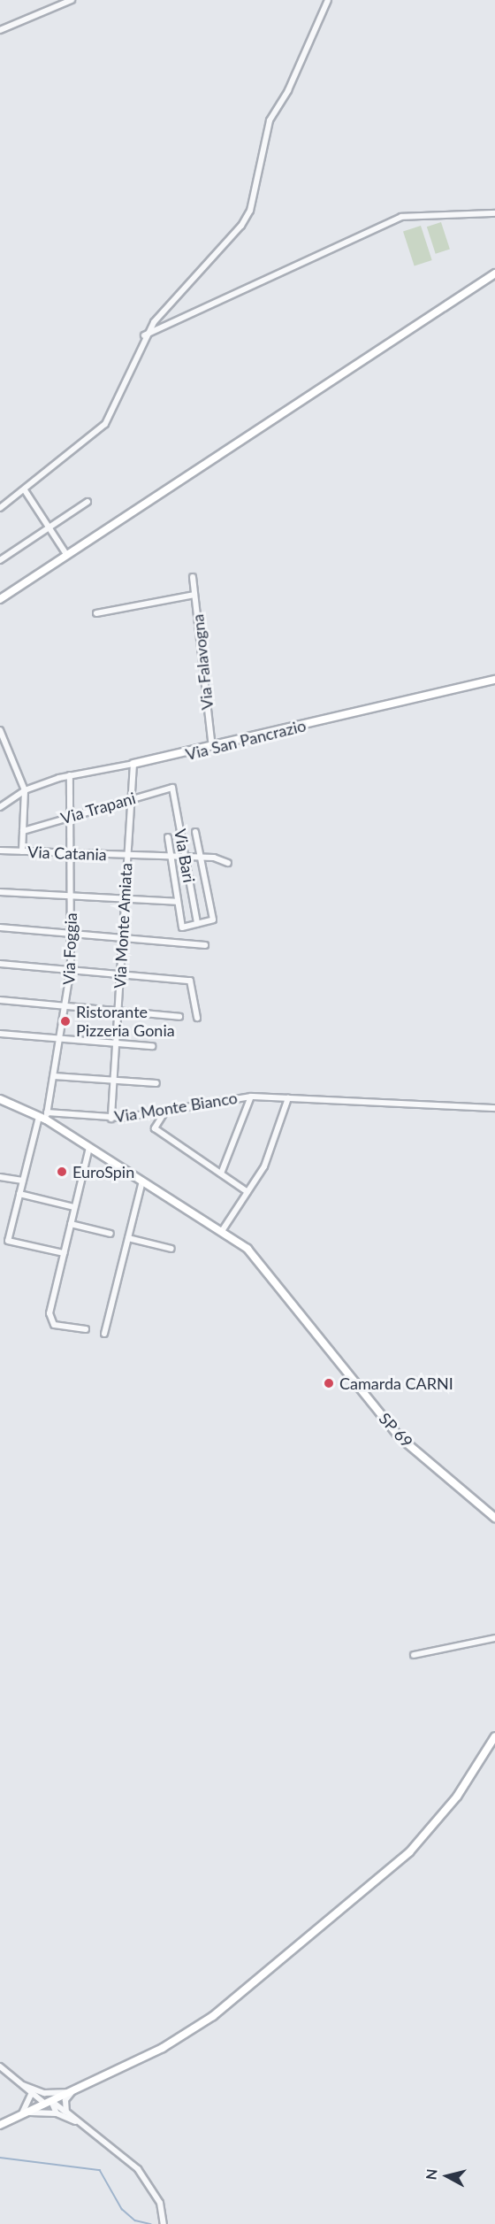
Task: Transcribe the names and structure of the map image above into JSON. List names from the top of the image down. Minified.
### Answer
{"streets":{"main road":["Via San Pancrazio","SP 69"],"street":["Via Falavogna","Via Trapani","Via Catania","Via Bari","Via Monte Amiata","Via Foggia","Via Monte Bianco"]},"crossings":[["Via Falavogna","Via San Pancrazio"],["Via San Pancrazio","Via Monte Amiata"],["Via San Pancrazio","Via Foggia"],["Via Trapani","Via Bari"],["Via Trapani","Via Monte Amiata"],["Via Trapani","Via Foggia"],["Via Catania","Via Bari"],["Via Catania","Via Monte Amiata"],["Via Catania","Via Foggia"],["Via Monte Amiata","Via Monte Bianco"],["Via Foggia","Via Monte Bianco"],["Via Foggia","SP 69"],["Via Monte Bianco","SP 69"]],"places":["Ristorante Pizzeria Gonia","EuroSpin","Camarda CARNI"],"north":"left"}
